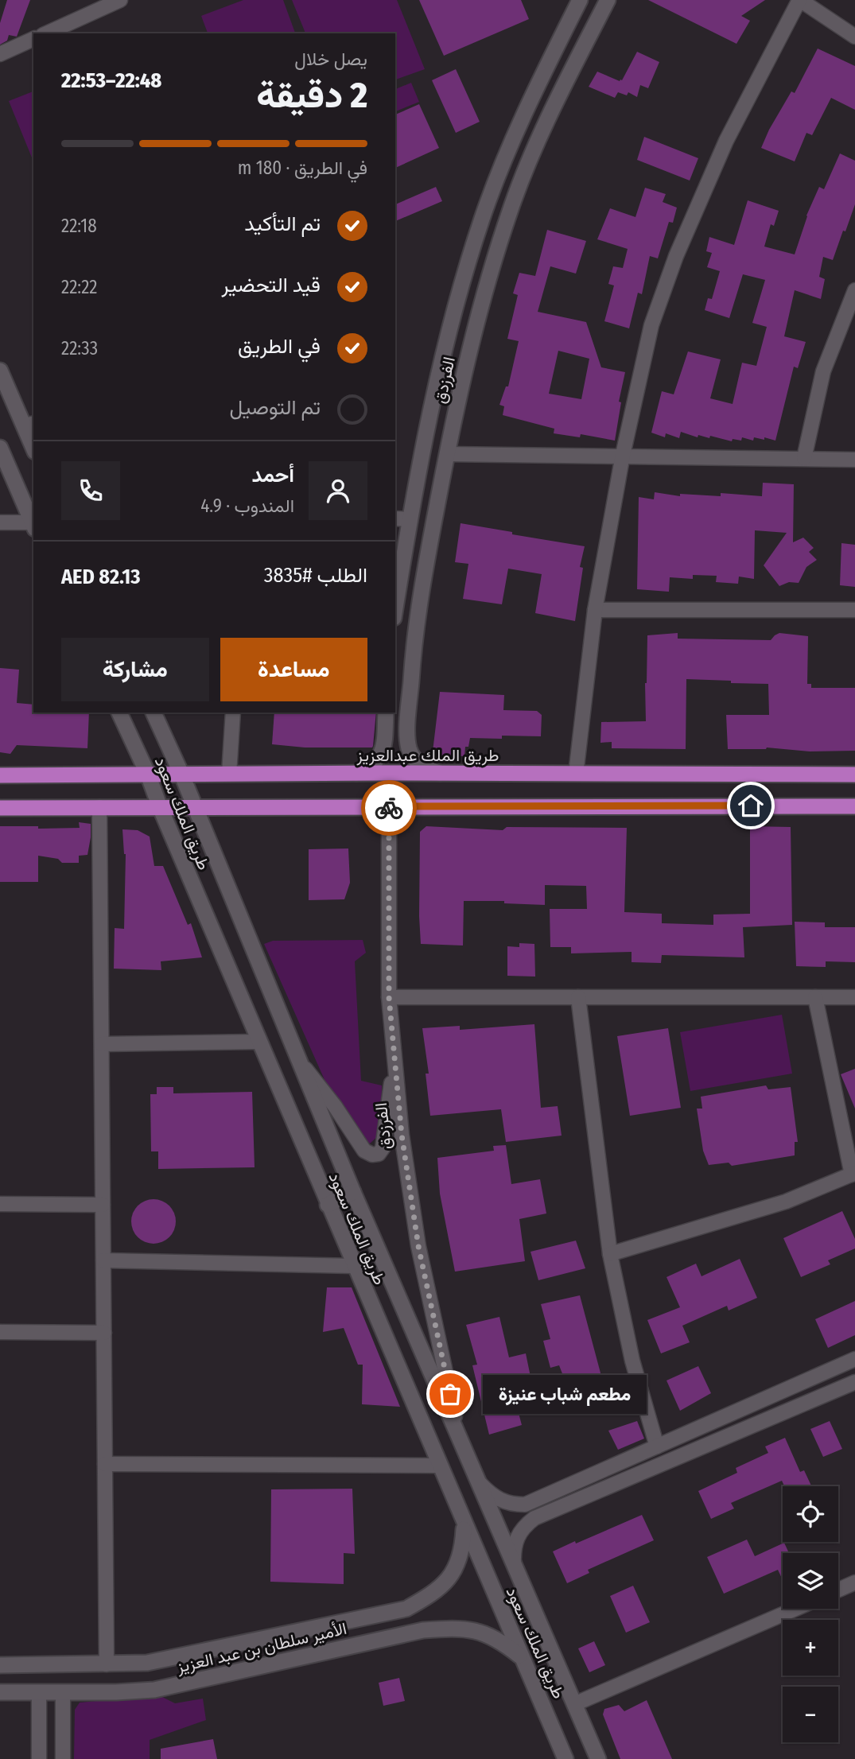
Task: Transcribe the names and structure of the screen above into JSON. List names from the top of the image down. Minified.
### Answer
{"streets":{"highway":["طريق الملك عبدالعزيز"],"street":["الفرزدق","طريق الملك سعود","الأمير سلطان بن عبد العزيز"]},"crossings":[["الفرزدق","طريق الملك عبدالعزيز"],["الفرزدق","طريق الملك سعود"],["طريق الملك عبدالعزيز","طريق الملك سعود"],["طريق الملك سعود","الأمير سلطان بن عبد العزيز"]],"places":["مطعم شباب عنيزة"],"page":{"heading":["2 دقيقة","يصل خلال","22:48–22:53"],"panel":["أحمد","المندوب · 4.9","الطلب #3835","AED 82.13"],"bar":"في الطريق · 180 m","list":[["تم التأكيد","22:18"],["قيد التحضير","22:22"],["في الطريق","22:33"],"تم التوصيل"],"buttons":["مساعدة","مشاركة"],"bubble":"مطعم شباب عنيزة","map_buttons":["+","−"]}}
